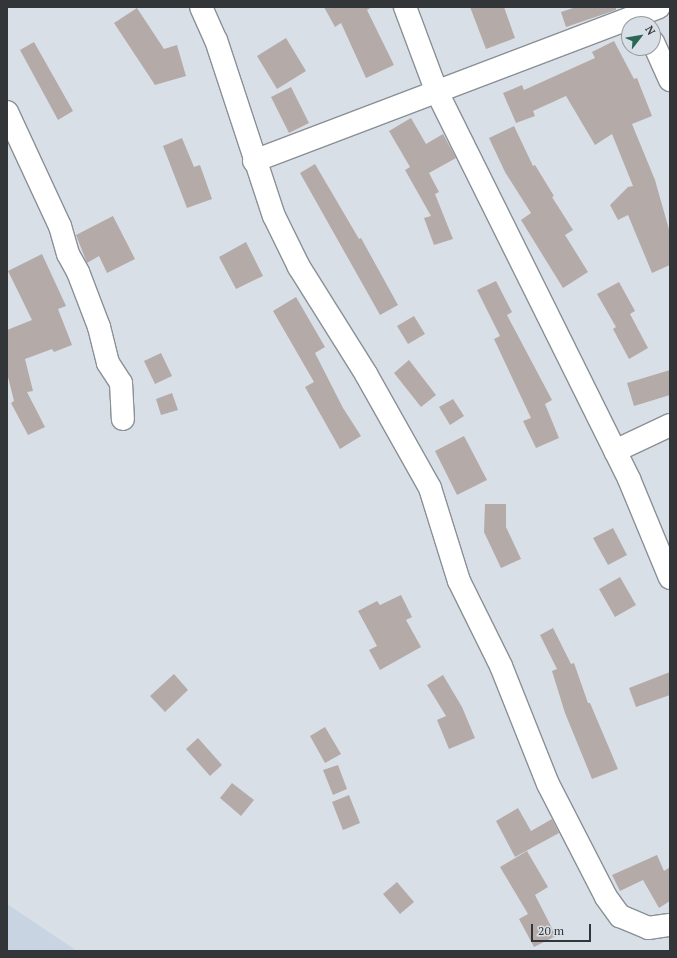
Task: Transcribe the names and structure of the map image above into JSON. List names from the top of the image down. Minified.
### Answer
{"scale_bar":"20 m","north":"top right"}
